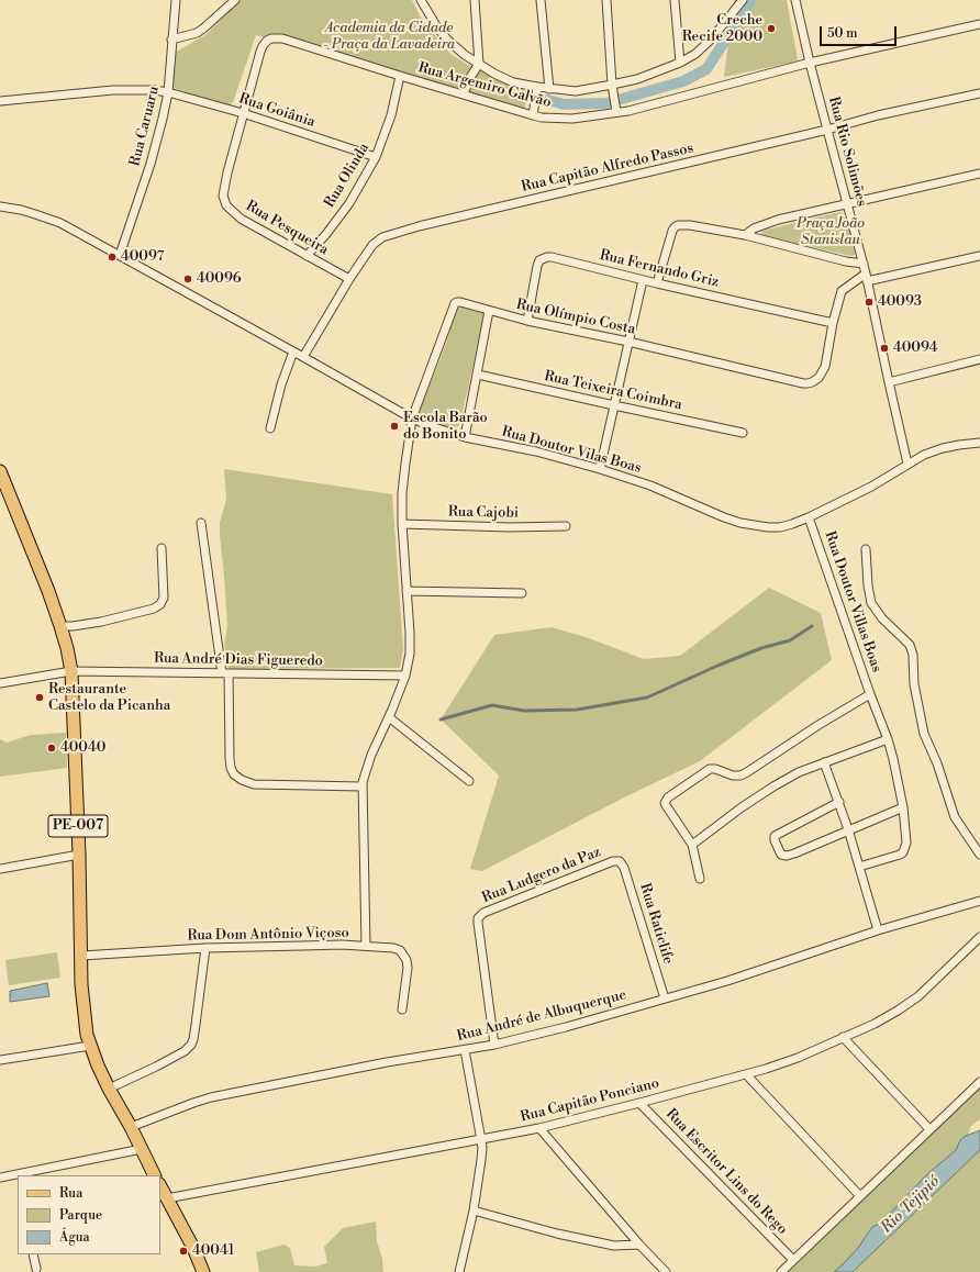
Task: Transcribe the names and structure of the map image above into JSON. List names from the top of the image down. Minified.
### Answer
{"streets":{"main road":["PE-007"],"street":["Rua Argemiro Galvão","Rua Goiânia","Rua Caruaru","Rua Rio Solimões","Rua Capitão Alfredo Passos","Rua Olinda","Rua Pesqueira","Rua Fernando Griz","Rua Olímpio Costa","Rua Teixeira Coimbra","Rua Doutor Vilas Boas","Rua Cajobi","Rua Doutor Villas Boas","Rua André Dias Figueredo","Rua Ludgero da Paz","Rua Raticlife","Rua Dom Antônio Viçoso","Rua André de Albuquerque","Rua Capitão Ponciano","Rua Escritor Lins do Rego"]},"crossings":[["Rua Argemiro Galvão","Rua Rio Solimões"],["Rua Argemiro Galvão","Rua Olinda"],["Rua Argemiro Galvão","Rua Pesqueira"],["Rua Goiânia","Rua Caruaru"],["Rua Goiânia","Rua Olinda"],["Rua Goiânia","Rua Pesqueira"],["Rua Caruaru","Rua Doutor Vilas Boas"],["Rua Rio Solimões","Rua Capitão Alfredo Passos"],["Rua Rio Solimões","Rua Doutor Vilas Boas"],["Rua Capitão Alfredo Passos","Rua Pesqueira"],["Rua Capitão Alfredo Passos","Rua Doutor Vilas Boas"],["Rua Olinda","Rua Pesqueira"],["Rua Fernando Griz","Rua Olímpio Costa"],["Rua Olímpio Costa","Rua Doutor Vilas Boas"],["Rua Olímpio Costa","Rua Dom Antônio Viçoso"],["Rua Doutor Vilas Boas","Rua Doutor Villas Boas"],["Rua Doutor Vilas Boas","Rua Dom Antônio Viçoso"],["Rua Cajobi","Rua Dom Antônio Viçoso"],["Rua André Dias Figueredo","PE-007"],["Rua André Dias Figueredo","Rua Dom Antônio Viçoso"],["PE-007","Rua Dom Antônio Viçoso"],["PE-007","Rua André de Albuquerque"],["Rua Ludgero da Paz","Rua Raticlife"],["Rua Ludgero da Paz","Rua André de Albuquerque"],["Rua Raticlife","Rua André de Albuquerque"],["Rua Capitão Ponciano","Rua Escritor Lins do Rego"]],"water":["Rio Tejipió"],"parks":["Academia da Cidade - Praça da Lavadeira","Praça João Stanislau"],"places":["Creche Recife 2000","40097","40096","40093","40094","Escola Barão do Bonito","Restaurante Castelo da Picanha","40040","40041"],"legend":["Rua","Parque","Água"],"scale_bar":"50 m"}
